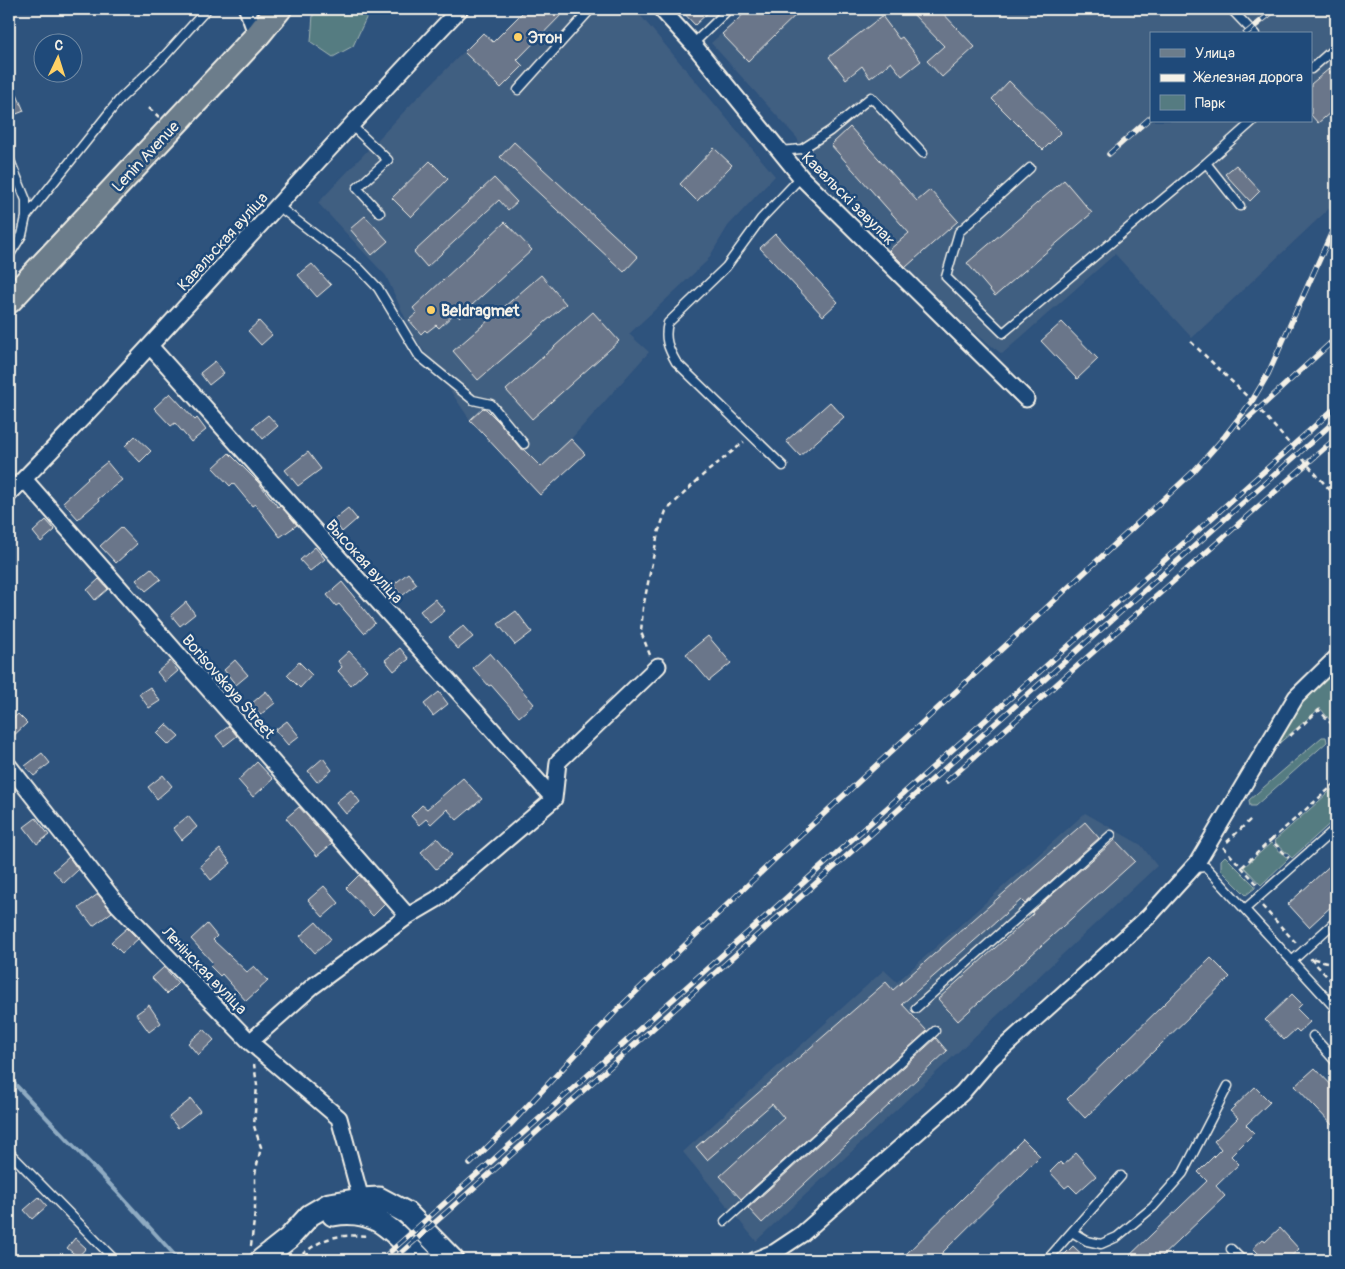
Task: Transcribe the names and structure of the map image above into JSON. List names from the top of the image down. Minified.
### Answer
{"streets":{"main road":["Lenin Avenue"],"street":["Кавальскі завулак","Кавальская вуліца","Высокая вуліца","Borisovskaya Street","Ленінская вуліца"]},"crossings":[["Кавальская вуліца","Высокая вуліца"],["Кавальская вуліца","Borisovskaya Street"]],"places":["Этон","Beldragmet"],"legend":["Улица","Железная дорога","Парк"],"north":"top"}
